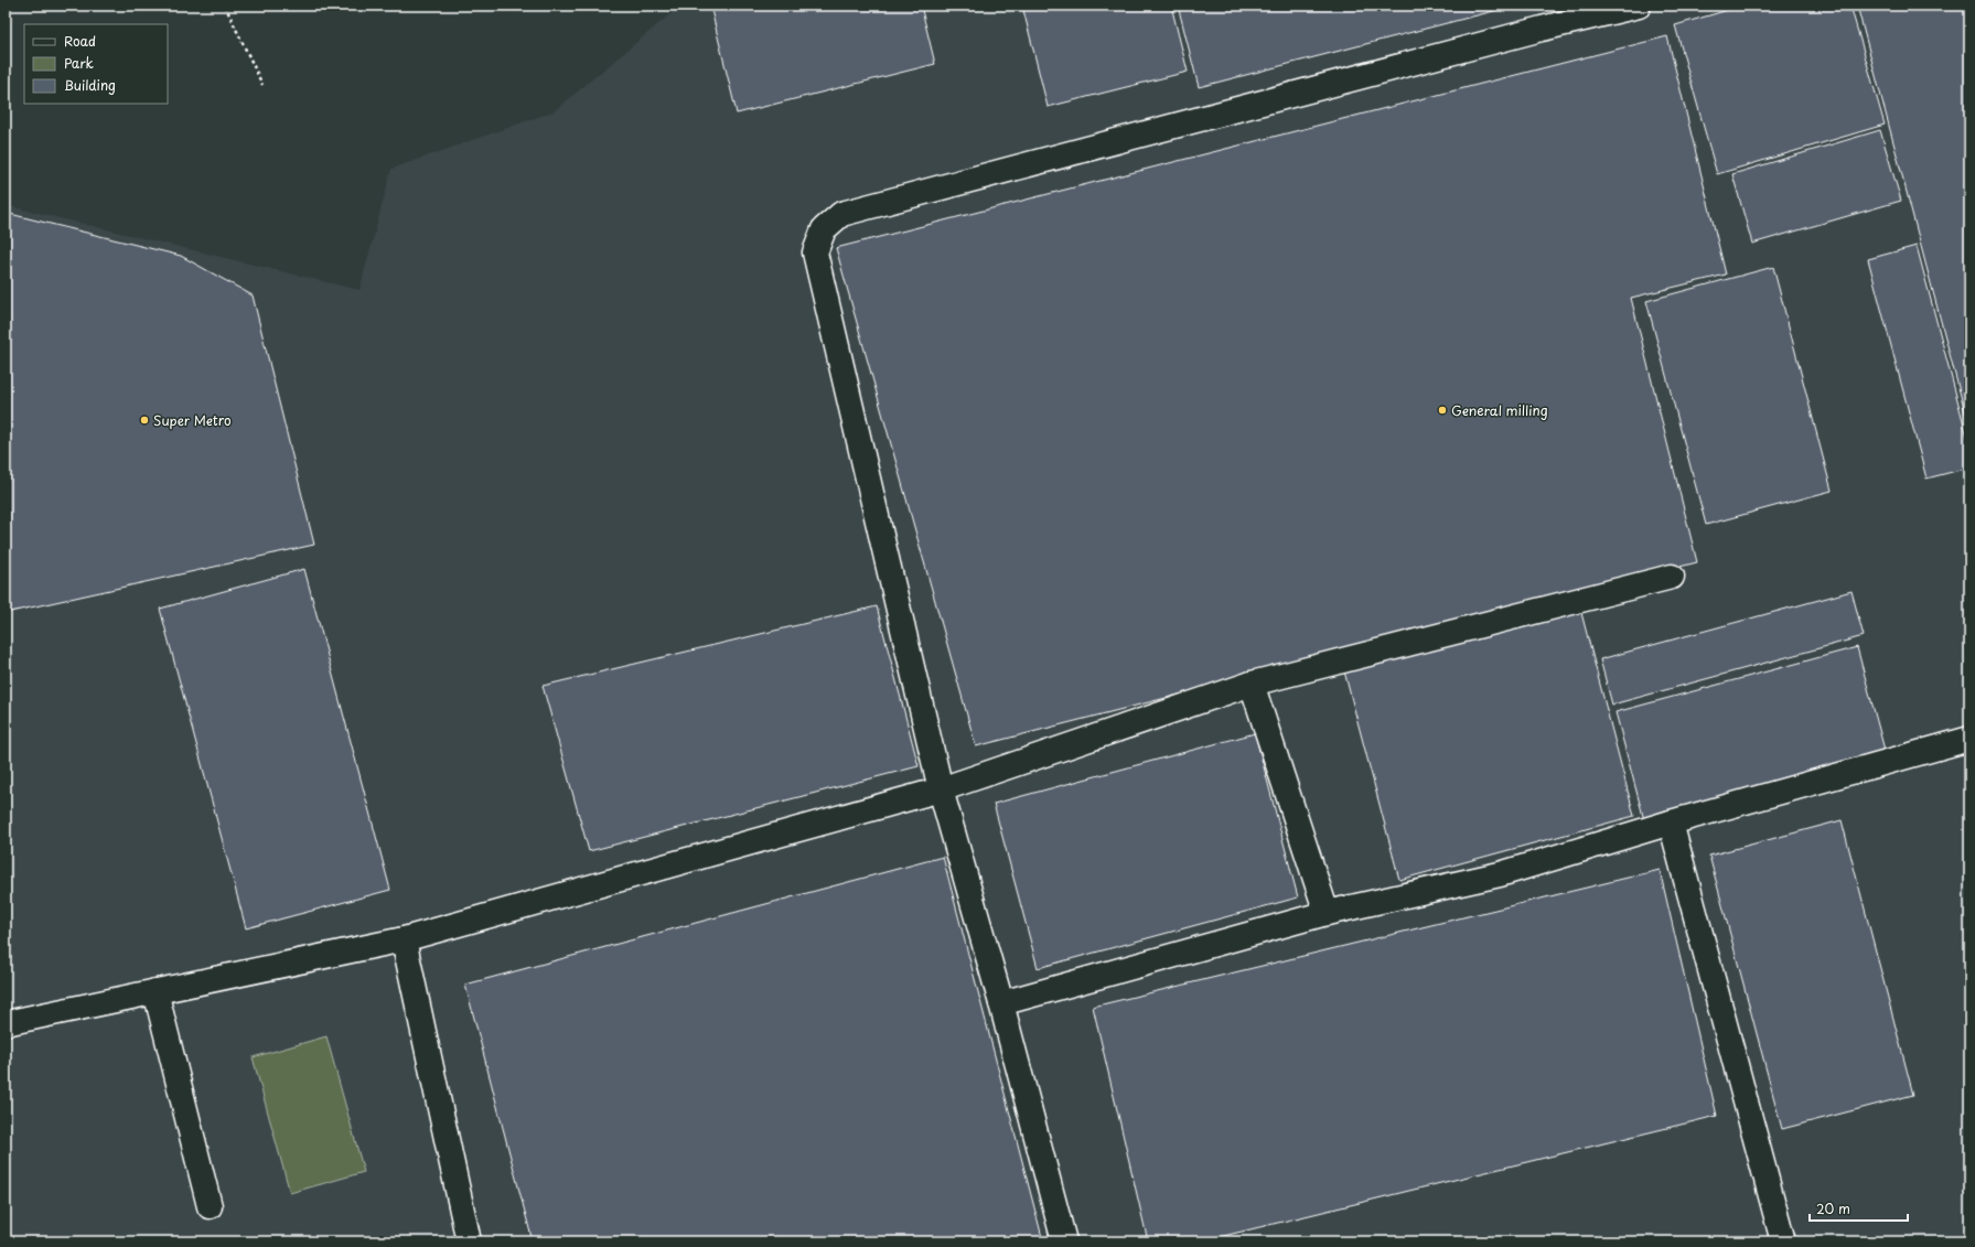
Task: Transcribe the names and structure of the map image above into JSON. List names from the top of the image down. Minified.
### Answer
{"places":["General milling","Super Metro"],"legend":["Road","Park","Building"],"scale_bar":"20 m"}
